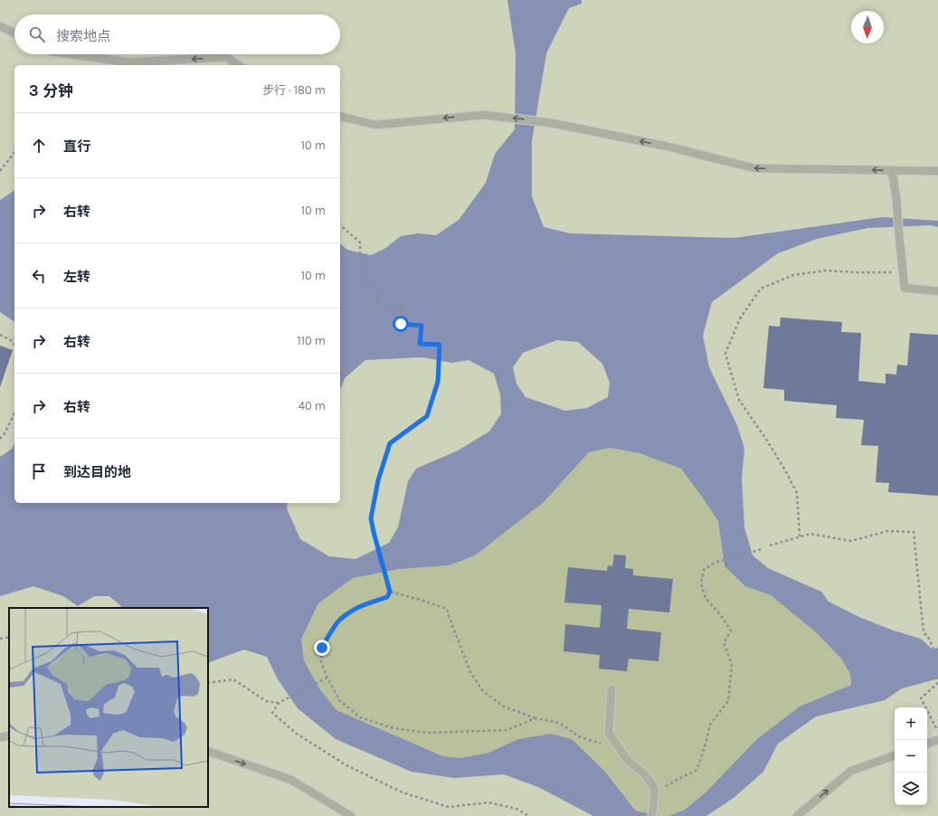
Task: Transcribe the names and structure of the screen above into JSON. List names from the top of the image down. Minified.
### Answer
{"north":"bottom","page":{"search":"搜索地点","heading":["3 分钟","步行 · 180 m"],"list":[["直行","10 m"],["右转","10 m"],["左转","10 m"],["右转","110 m"],["右转","40 m"],"到达目的地"],"map_buttons":["+","−"]}}
